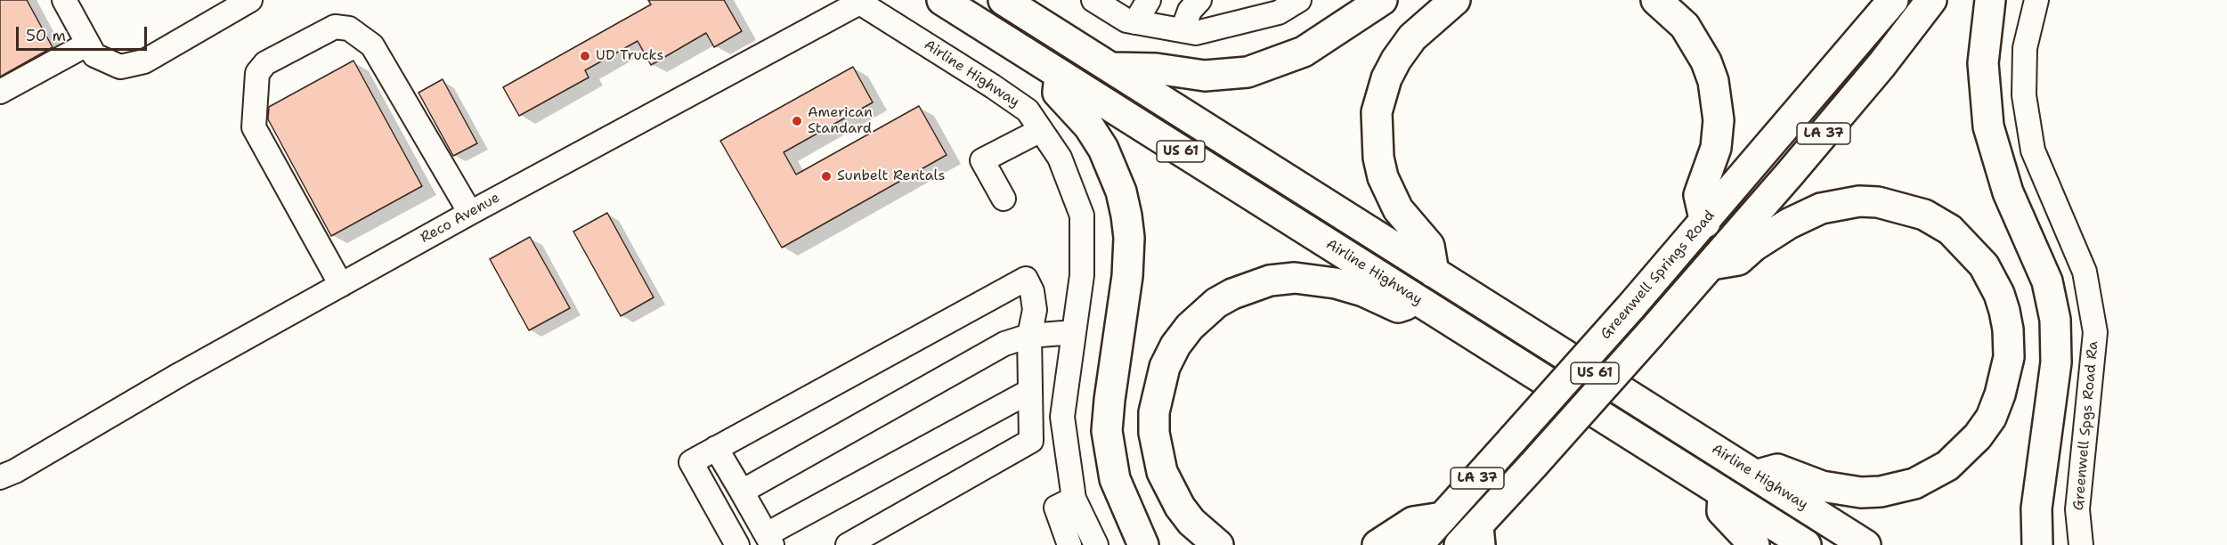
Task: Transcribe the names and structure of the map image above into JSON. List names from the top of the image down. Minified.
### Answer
{"streets":{"main road":["Airline Highway","LA 37","US 61","Greenwell Springs Road"],"street":["Reco Avenue","Greenwell Spgs Road Ra"]},"crossings":[["Airline Highway","Reco Avenue"]],"places":["UD Trucks","American Standard","Sunbelt Rentals"],"scale_bar":"50 m"}
